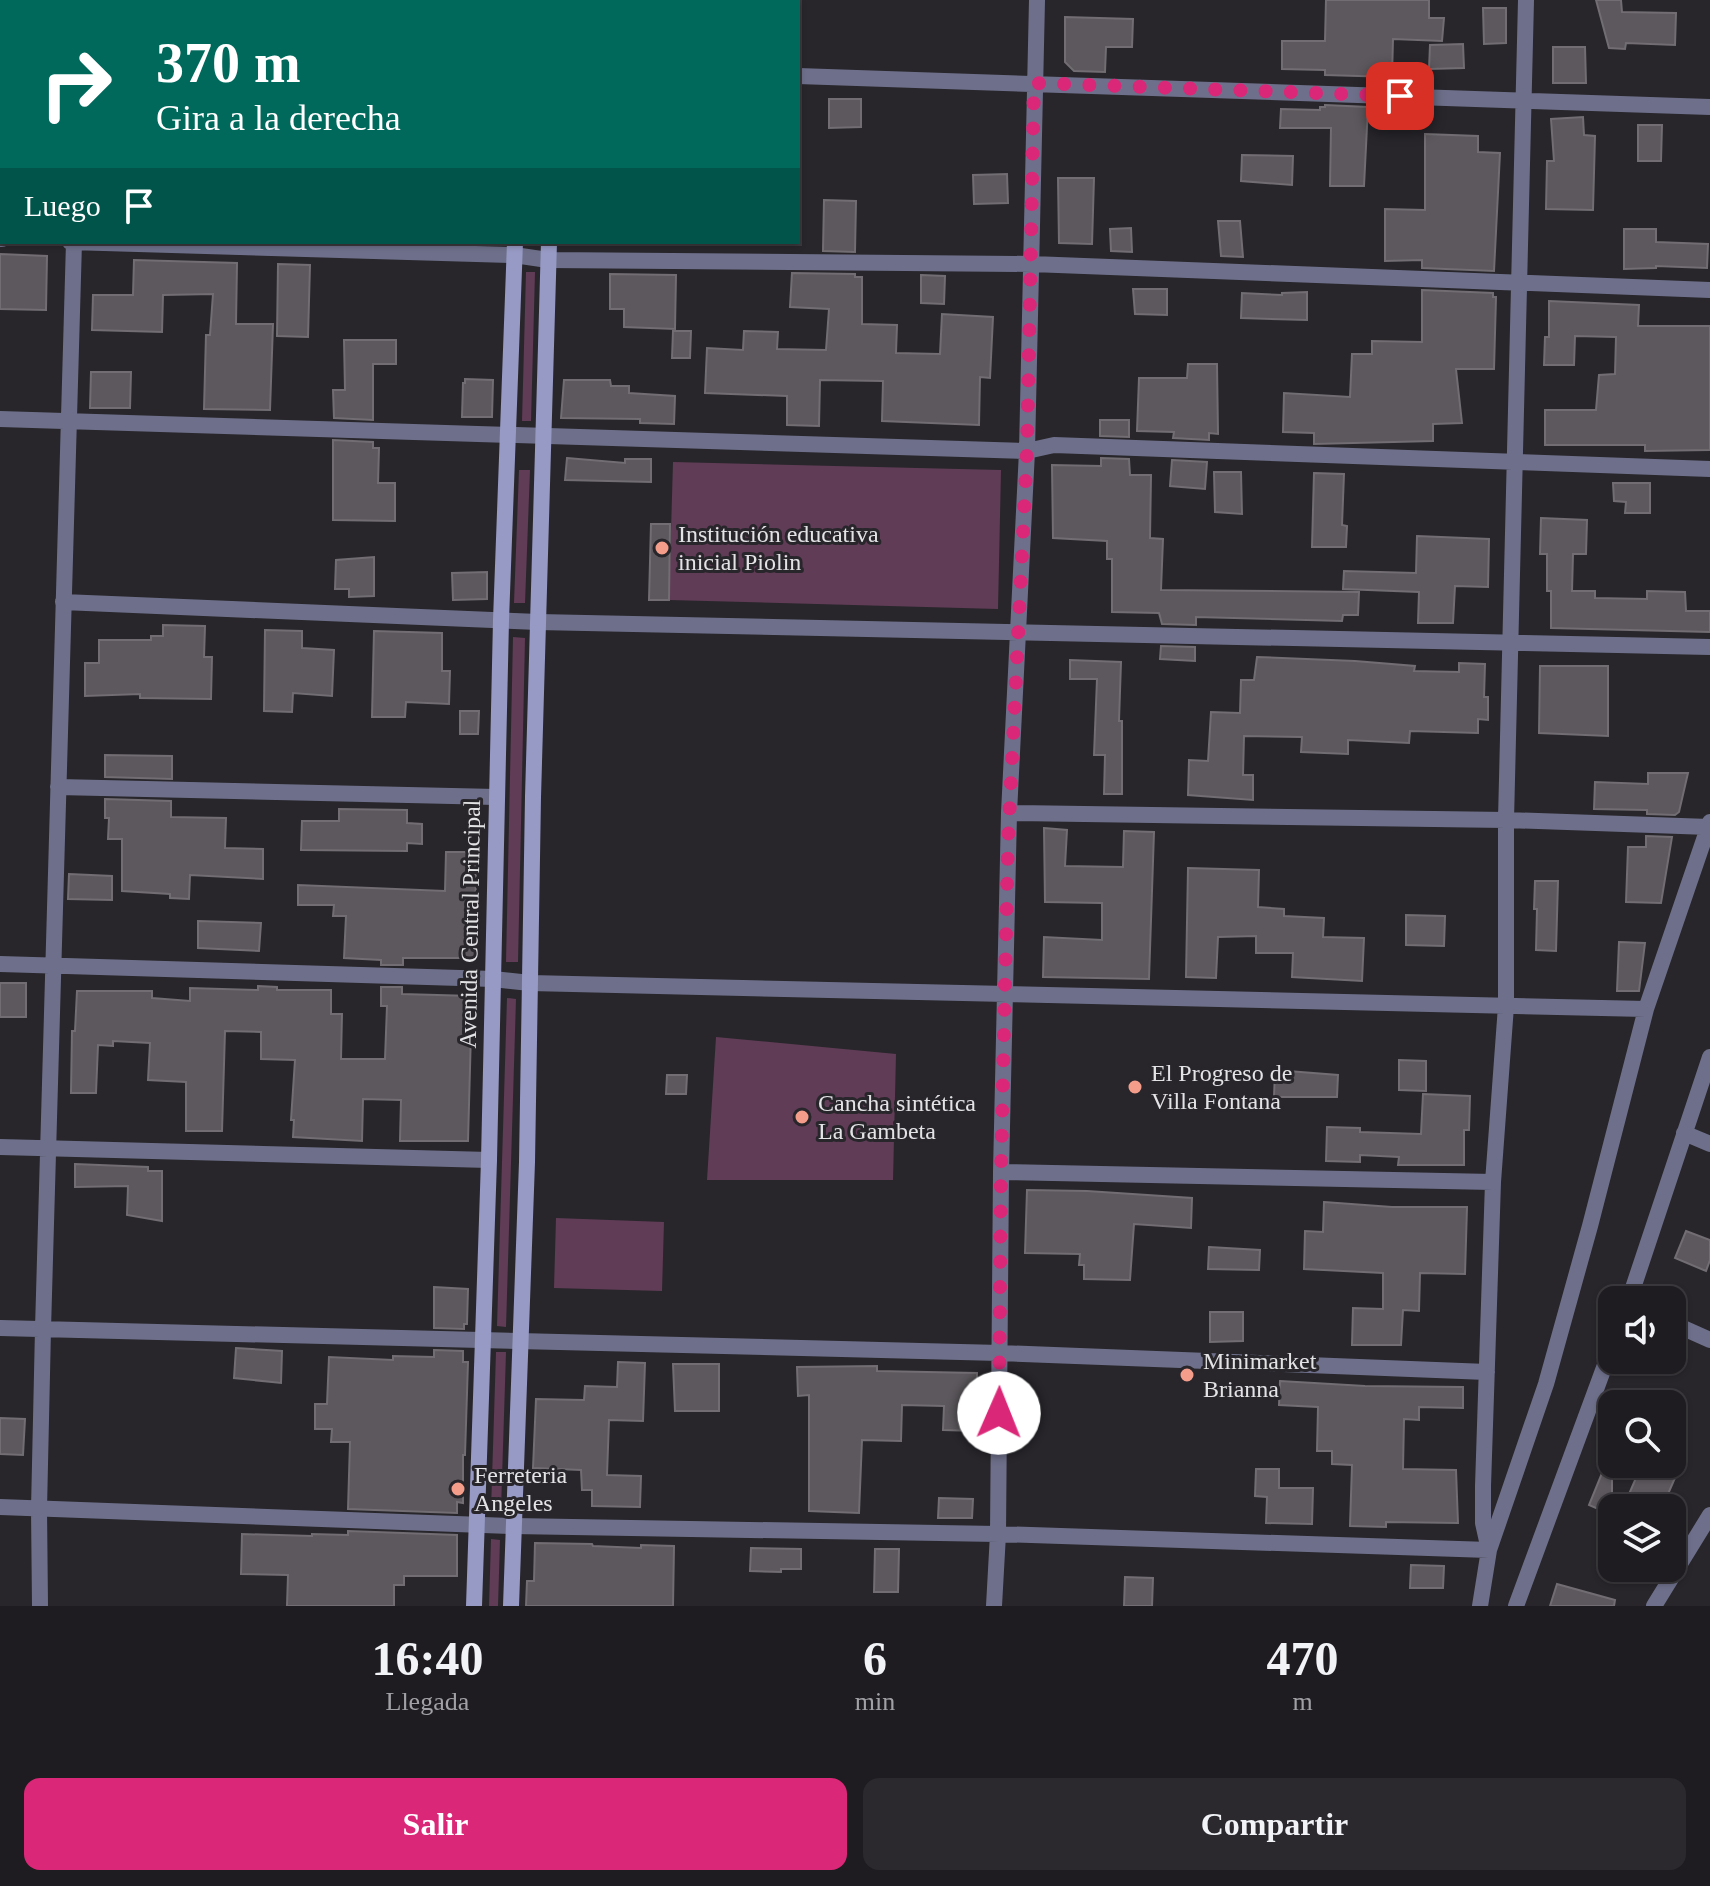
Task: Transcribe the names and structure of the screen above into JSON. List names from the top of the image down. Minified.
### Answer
{"streets":{"street":["Avenida Central Principal"]},"places":["Institución educativa inicial Piolin","El Progreso de Villa Fontana","Cancha sintética La Gambeta","Minimarket Brianna","Ferreteria Angeles"],"page":{"turn":["370 m","Gira a la derecha"],"then":"Luego","eta":["16:40","Llegada","6","min","470","m"],"buttons":["Salir","Compartir"]}}
